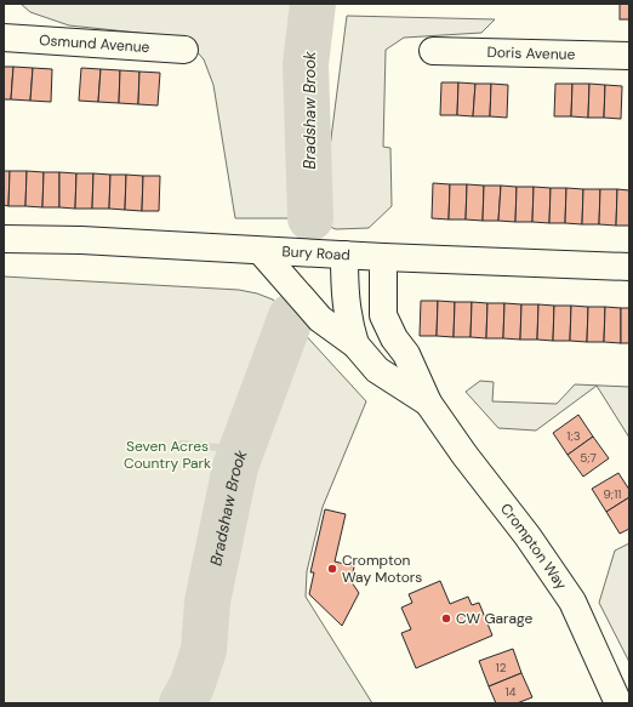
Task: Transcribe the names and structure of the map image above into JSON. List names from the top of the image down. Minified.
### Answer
{"streets":{"main road":["Osmund Avenue","Doris Avenue","Bury Road","Crompton Way"]},"crossings":[["Bury Road","Crompton Way"]],"water":["Bradshaw Brook"],"parks":["Seven Acres Country Park"],"places":["Crompton Way Motors","CW Garage"],"house_numbers":["1;3","5;7","9;11","12","14"]}
